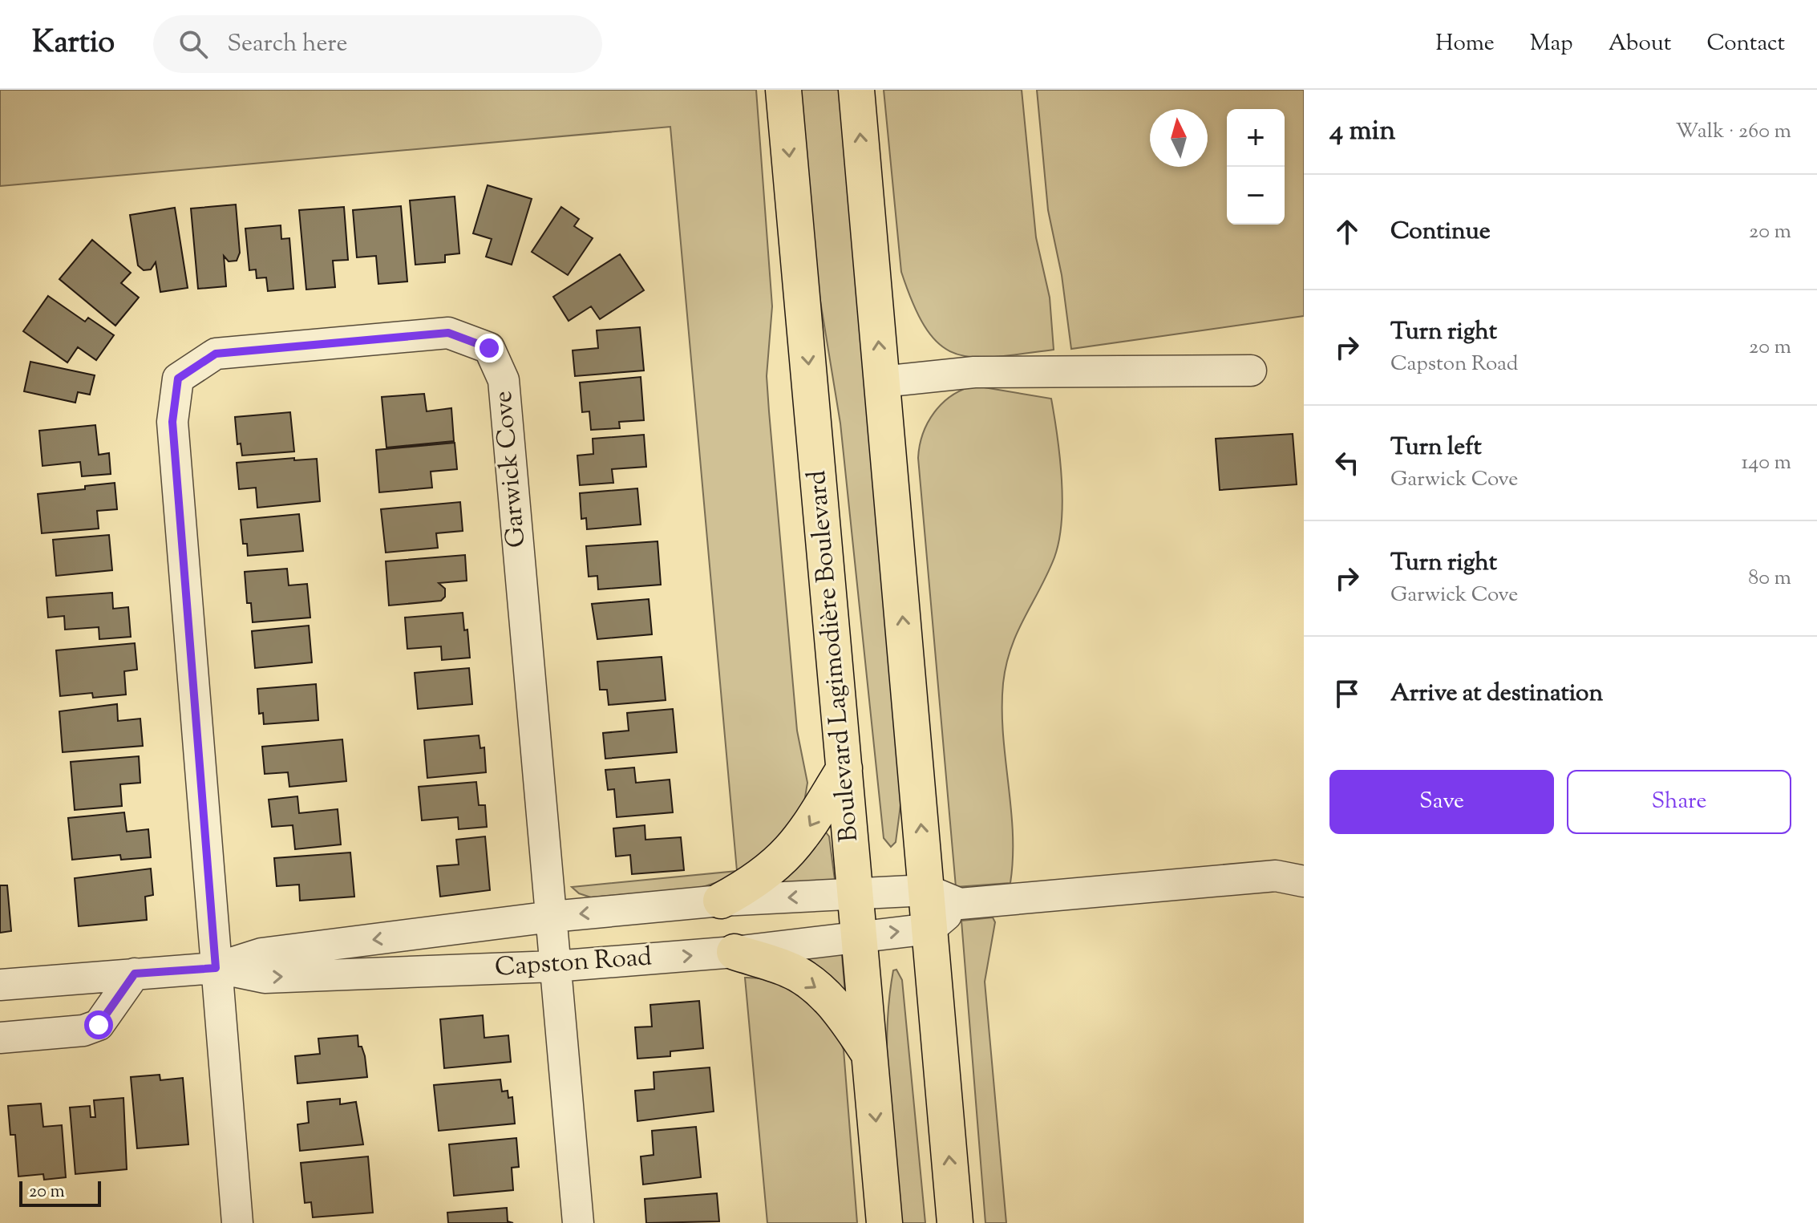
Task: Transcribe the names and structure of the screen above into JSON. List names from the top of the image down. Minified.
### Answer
{"streets":{"main road":["Boulevard Lagimodière Boulevard"],"street":["Garwick Cove","Capston Road"]},"crossings":[["Garwick Cove","Capston Road"],["Boulevard Lagimodière Boulevard","Capston Road"]],"scale_bar":"20 m","north":"top","page":{"header":"Kartio","search":"Search here","nav":["Home","Map","About","Contact"],"heading":["4 min","Walk · 260 m"],"map_buttons":["+","−"],"list":[["Continue","20 m"],["Turn right","Capston Road","20 m"],["Turn left","Garwick Cove","140 m"],["Turn right","Garwick Cove","80 m"],"Arrive at destination"],"buttons":["Save","Share"],"scale":"20 m"}}
